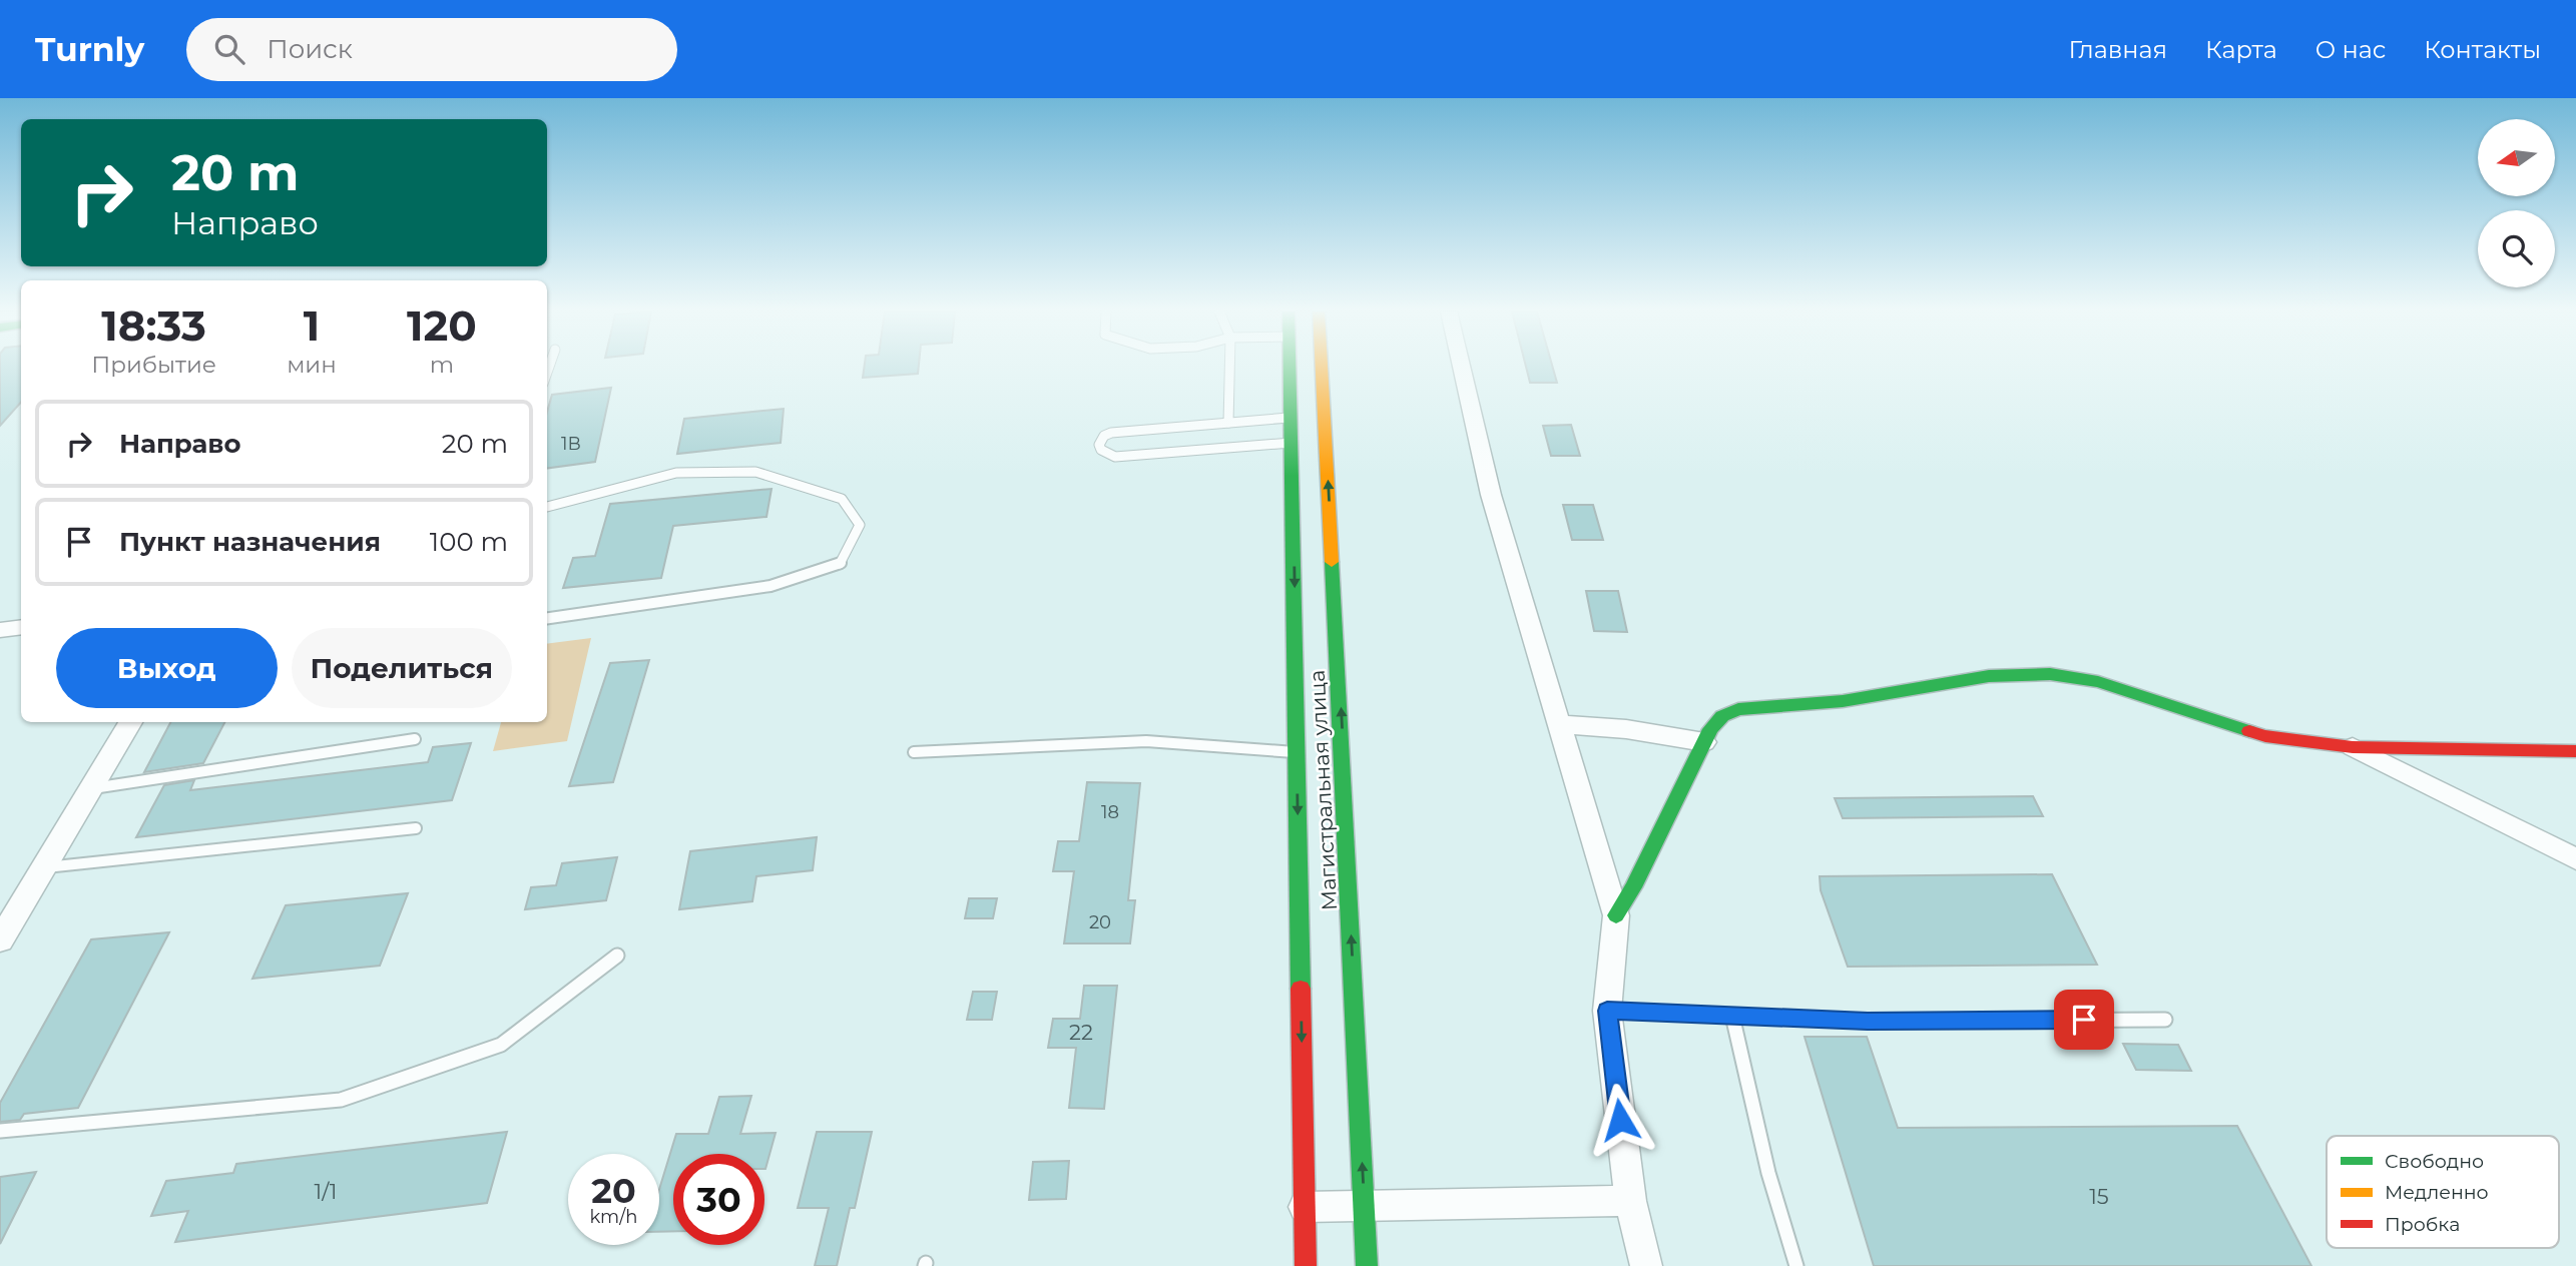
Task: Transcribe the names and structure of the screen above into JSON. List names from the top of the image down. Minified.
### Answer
{"streets":{"main road":["Магистральная улица"]},"house_numbers":["1В","18","20","22","1/1","15"],"legend":["Свободно","Медленно","Пробка"],"north":"left","page":{"header":"Turnly","search":"Поиск","nav":["Главная","Карта","О нас","Контакты"],"turn":["20 m","Направо"],"eta":["18:33","Прибытие","1","мин","120","m"],"list":[{"name":"Направо","value":"20 m"},{"name":"Пункт назначения","value":"100 m"}],"buttons":["Выход","Поделиться"],"speed":"20 km/h","limit":"30"}}
